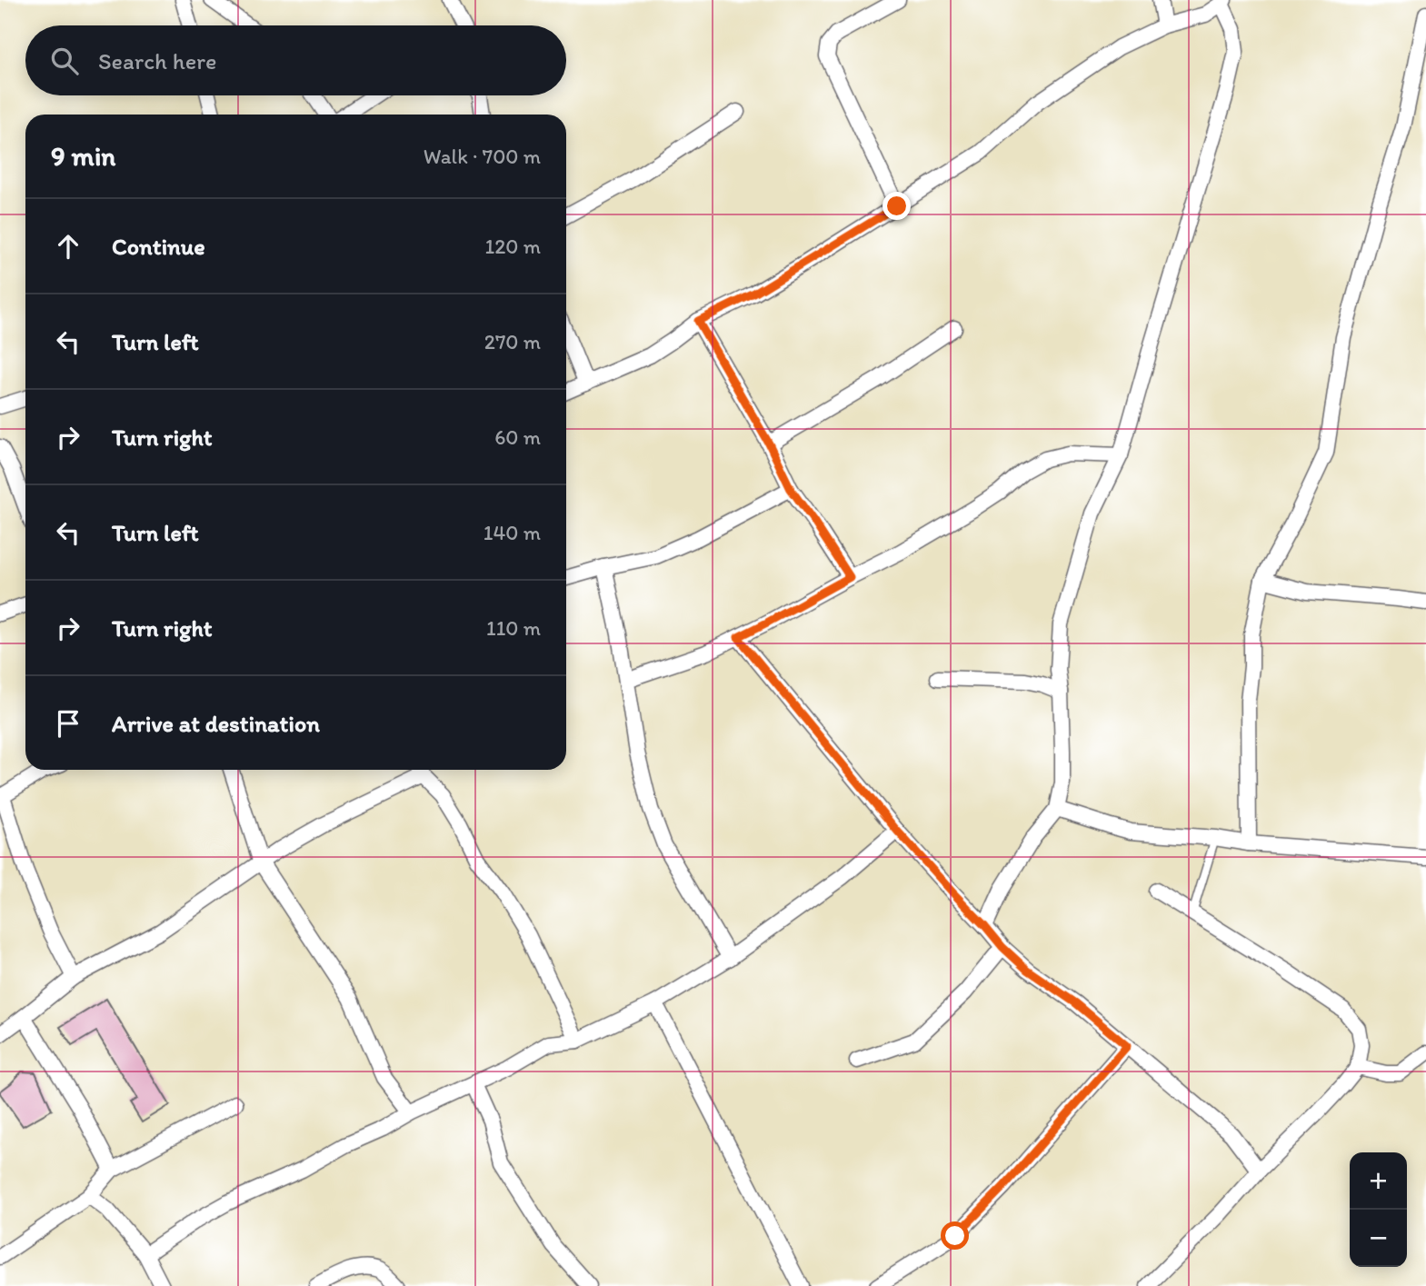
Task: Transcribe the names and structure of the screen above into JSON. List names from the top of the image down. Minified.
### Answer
{"page":{"search":"Search here","heading":["9 min","Walk · 700 m"],"list":[["Continue","120 m"],["Turn left","270 m"],["Turn right","60 m"],["Turn left","140 m"],["Turn right","110 m"],"Arrive at destination"],"map_buttons":["+","−"]}}
